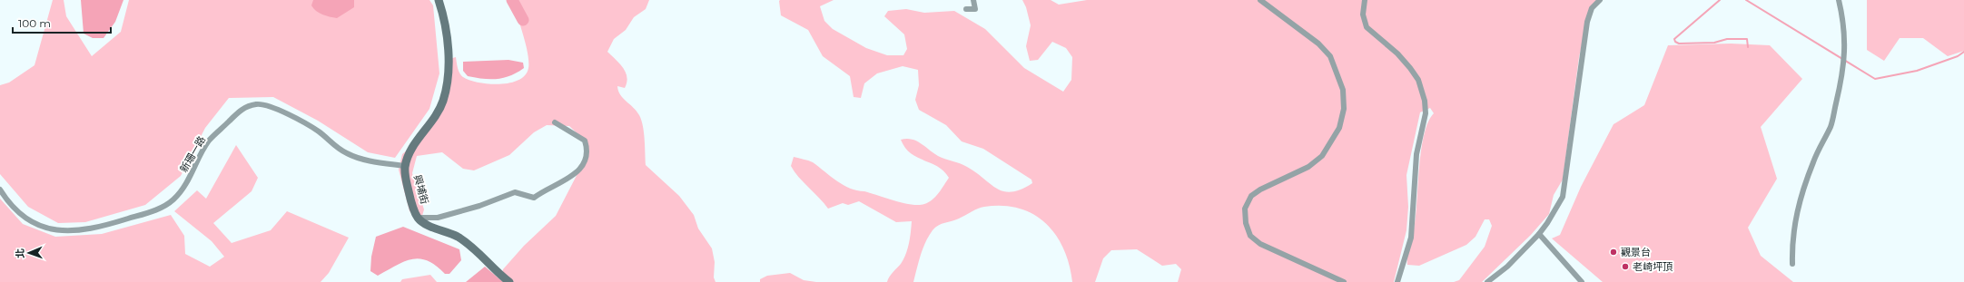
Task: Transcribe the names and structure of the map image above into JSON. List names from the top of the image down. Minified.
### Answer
{"streets":{"street":["新珊一路","興埔街"]},"crossings":[["新珊一路","興埔街"]],"places":["觀景台","老崎坪頂"],"scale_bar":"100 m","north":"left"}
